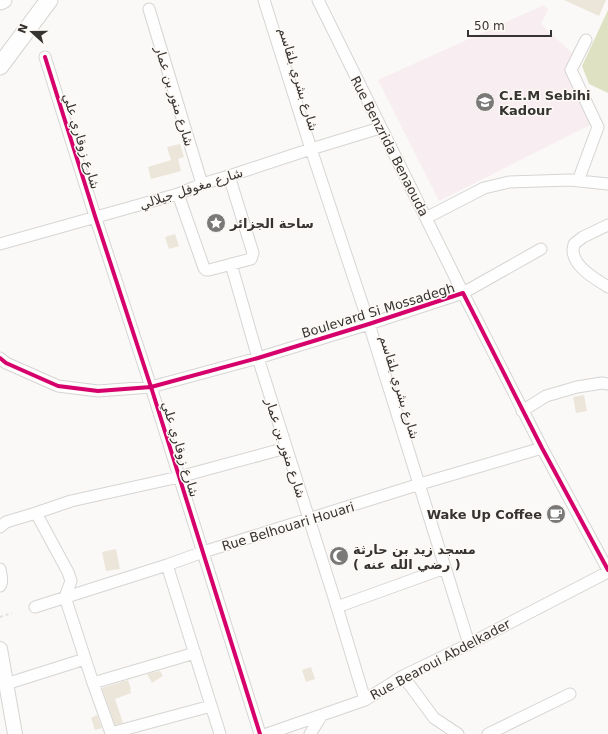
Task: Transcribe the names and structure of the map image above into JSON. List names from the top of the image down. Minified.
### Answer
{"streets":{"street":["شارع بشري بلقاسم","شارع منور بن عمار","شارع زوقاري علي","Rue Benzrida Benaouda","شارع مغوفل جيلالي","Boulevard Si Mossadegh","Rue Belhouari Houari","Rue Bearoui Abdelkader"]},"crossings":[["شارع بشري بلقاسم","شارع مغوفل جيلالي"],["شارع بشري بلقاسم","Boulevard Si Mossadegh"],["شارع بشري بلقاسم","Rue Belhouari Houari"],["شارع بشري بلقاسم","Rue Bearoui Abdelkader"],["شارع منور بن عمار","شارع مغوفل جيلالي"],["شارع منور بن عمار","Boulevard Si Mossadegh"],["شارع منور بن عمار","Rue Belhouari Houari"],["شارع منور بن عمار","Rue Bearoui Abdelkader"],["شارع زوقاري علي","شارع مغوفل جيلالي"],["شارع زوقاري علي","Boulevard Si Mossadegh"],["شارع زوقاري علي","Rue Belhouari Houari"],["Rue Benzrida Benaouda","شارع مغوفل جيلالي"],["Rue Benzrida Benaouda","Boulevard Si Mossadegh"],["Boulevard Si Mossadegh","Rue Belhouari Houari"],["Boulevard Si Mossadegh","Rue Bearoui Abdelkader"]],"places":{"school or university":["C.E.M Sebihi Kadour"],"place":["ساحة الجزائر"],"cafe":["Wake Up Coffee"],"mosque":["مسجد زيد بن حارثة ( رضي الله عنه )"]},"scale_bar":"50 m","north":"left"}
